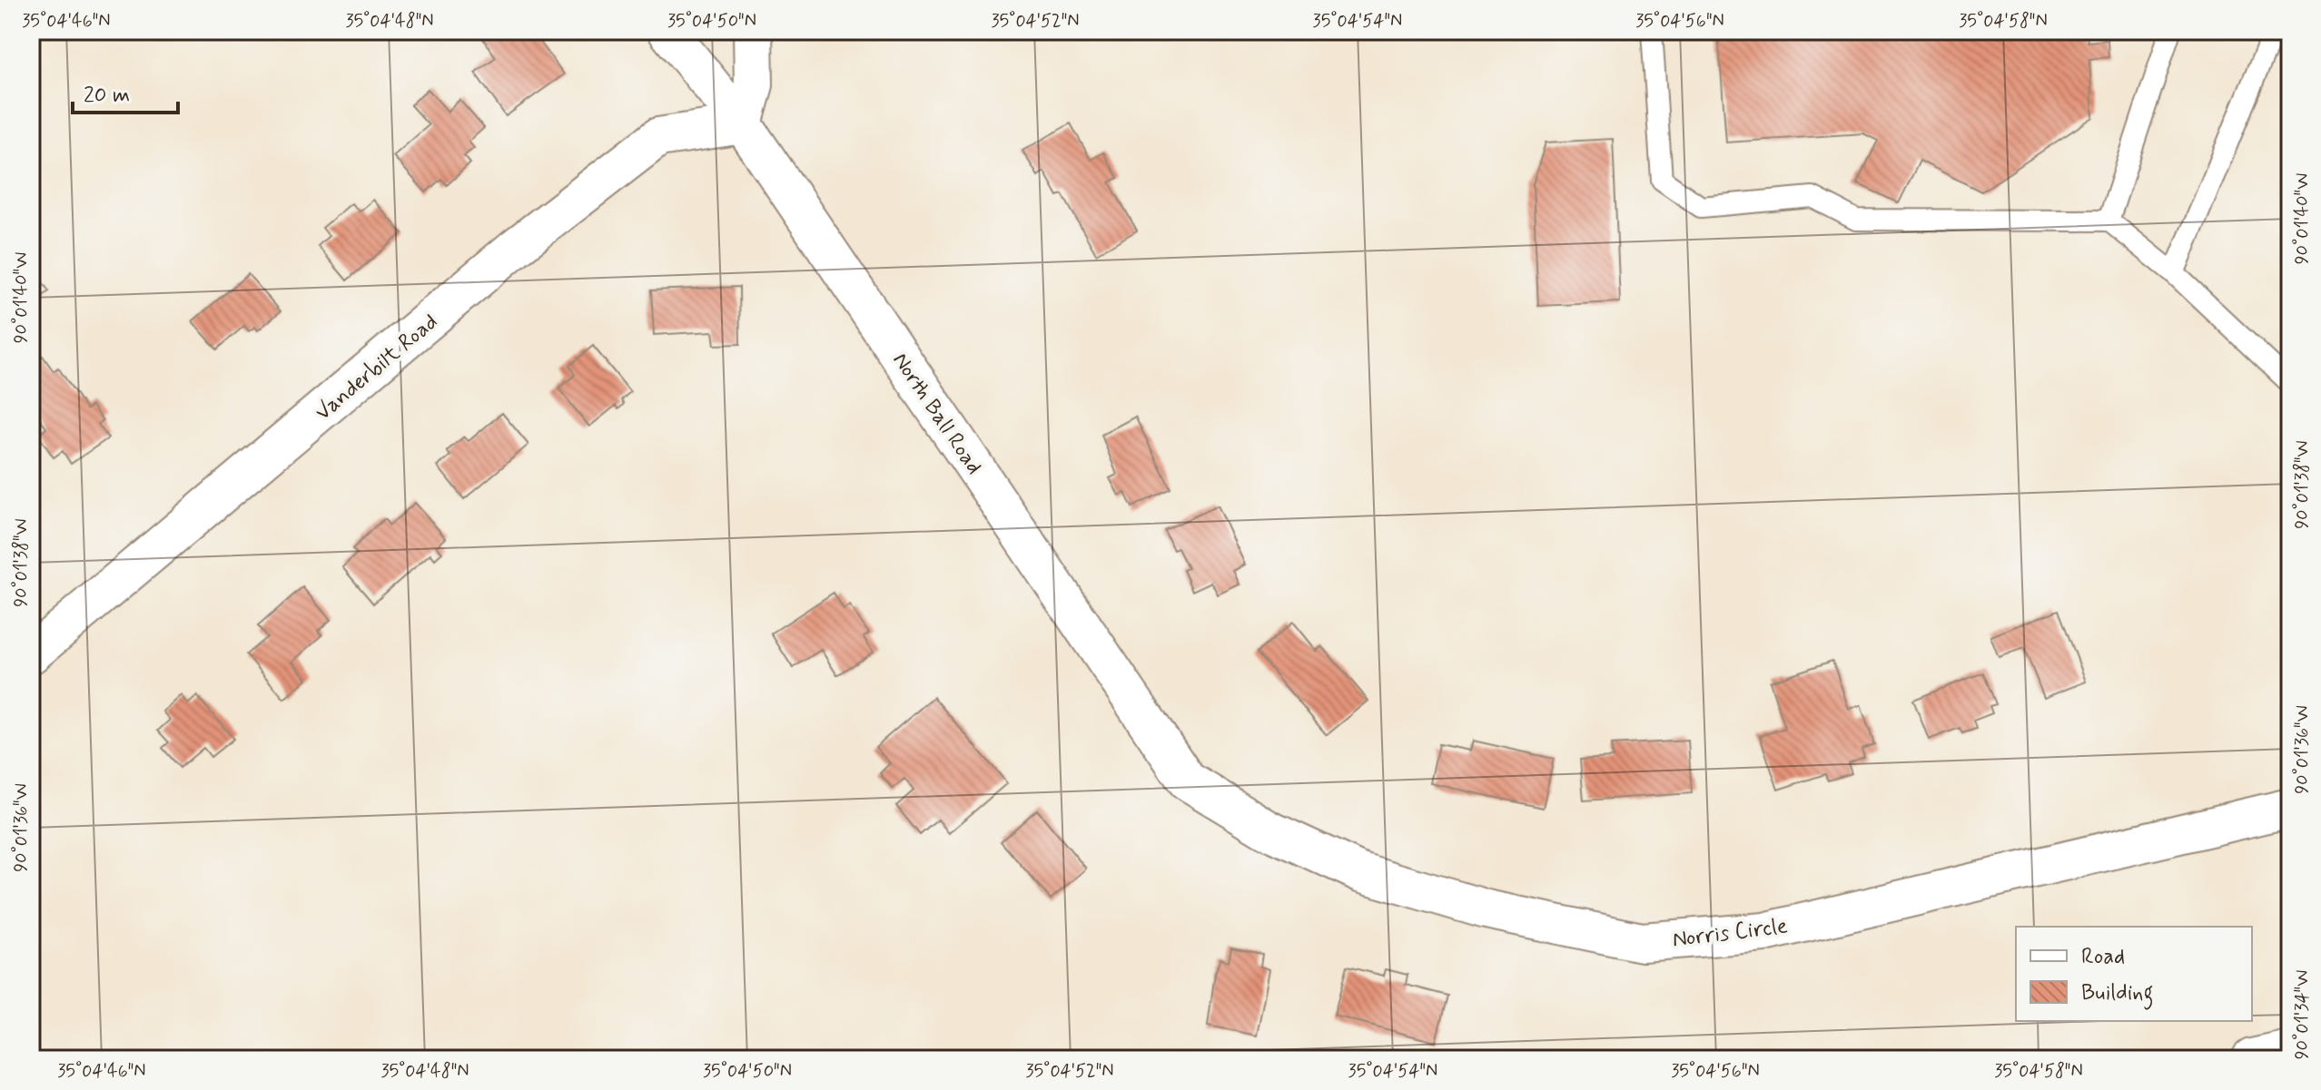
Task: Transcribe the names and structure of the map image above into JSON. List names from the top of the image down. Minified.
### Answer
{"streets":{"street":["Vanderbilt Road","North Ball Road","Norris Circle"]},"crossings":[["Vanderbilt Road","North Ball Road"],["North Ball Road","Norris Circle"]],"legend":["Road","Building"],"scale_bar":"20 m","coordinates":["35°04'46\"N","35°04'48\"N","35°04'50\"N","35°04'52\"N","35°04'54\"N","35°04'56\"N","35°04'58\"N","90°01'40\"W","90°01'38\"W","90°01'36\"W","90°01'34\"W"]}
